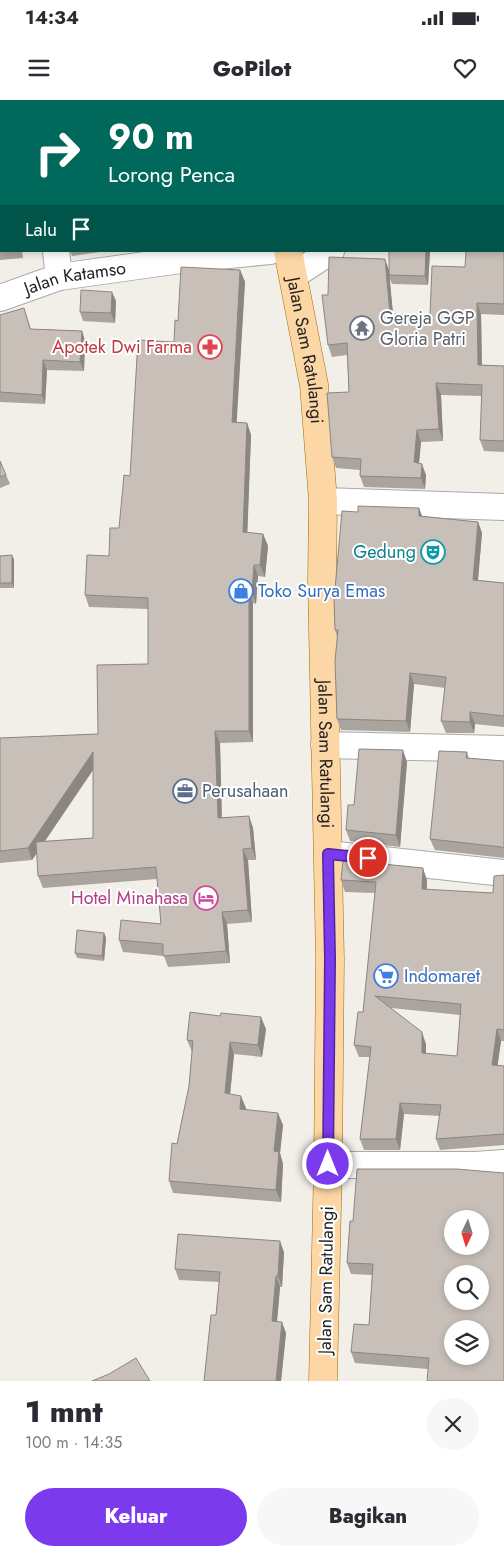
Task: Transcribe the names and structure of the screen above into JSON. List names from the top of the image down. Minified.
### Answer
{"streets":{"main road":["Jalan Sam Ratulangi"],"street":["Jalan Katamso"]},"places":{"temple":["Gereja GGP Gloria Patri"],"pharmacy":["Apotek Dwi Farma"],"theatre":["Gedung"],"shop":["Toko Surya Emas"],"office":["Perusahaan"],"hotel":["Hotel Minahasa"],"supermarket":["Indomaret"]},"north":"bottom","page":{"status":"14:34","header":"GoPilot","turn":["90 m","Lorong Penca"],"then":"Lalu","heading":["1 mnt","100 m · 14:35"],"buttons":["Keluar","Bagikan"]}}
